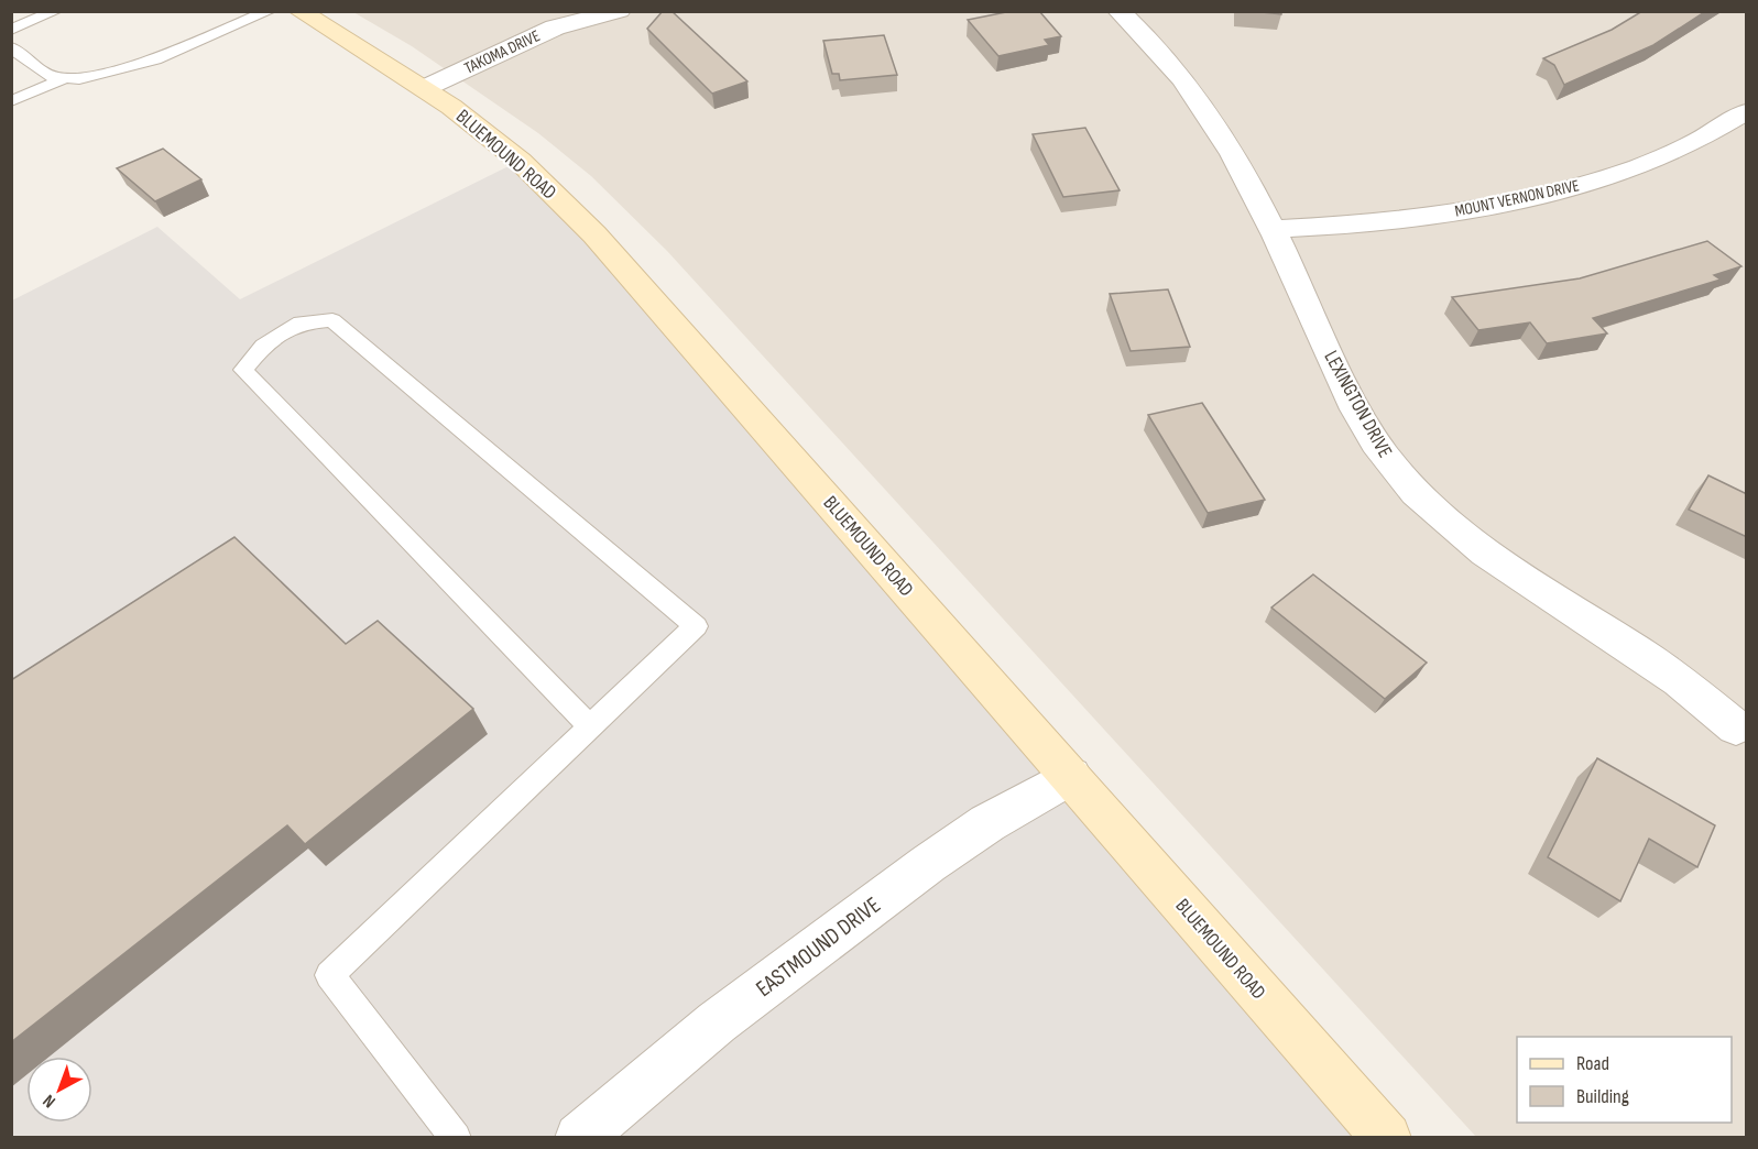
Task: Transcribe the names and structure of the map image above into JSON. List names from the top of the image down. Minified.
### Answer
{"streets":{"main road":["BLUEMOUND ROAD"],"street":["TAKOMA DRIVE","MOUNT VERNON DRIVE","LEXINGTON DRIVE","EASTMOUND DRIVE"]},"crossings":[["TAKOMA DRIVE","BLUEMOUND ROAD"],["BLUEMOUND ROAD","EASTMOUND DRIVE"],["MOUNT VERNON DRIVE","LEXINGTON DRIVE"]],"legend":["Road","Building"],"north":"bottom left"}
